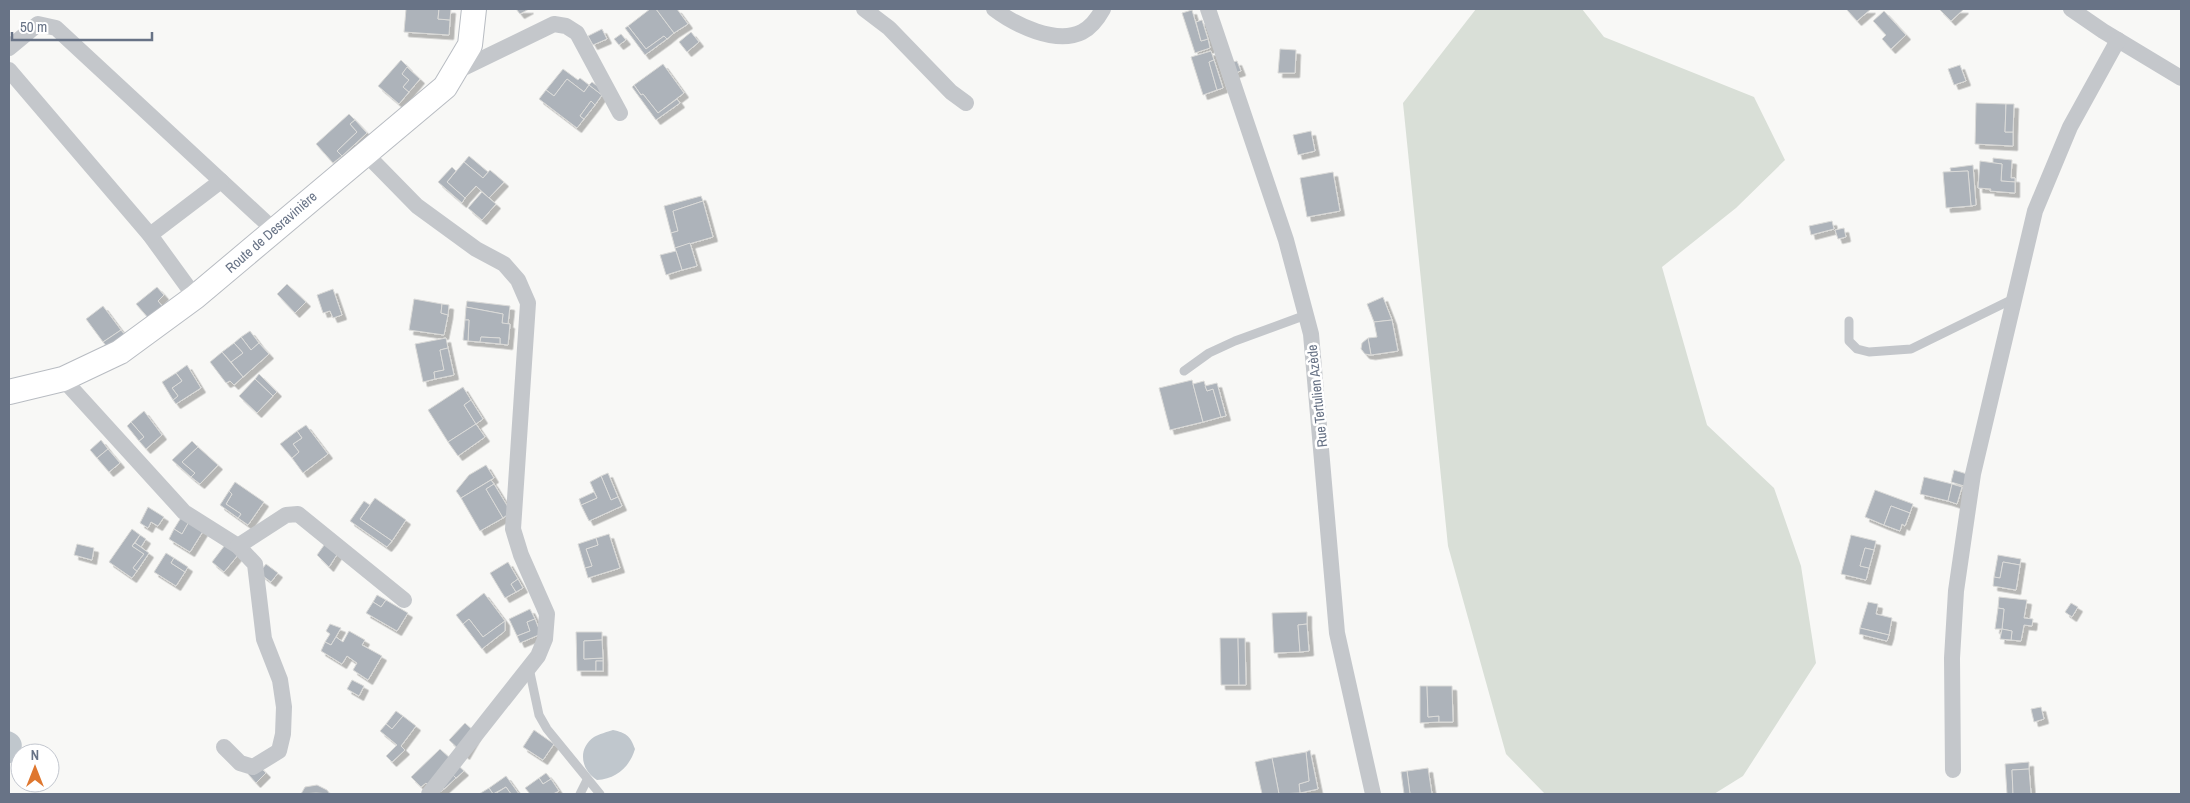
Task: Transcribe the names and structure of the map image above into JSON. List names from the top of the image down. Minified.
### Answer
{"streets":{"street":["Route de Desravinière","Rue Tertulien Azède"]},"scale_bar":"50 m","north":"top"}
